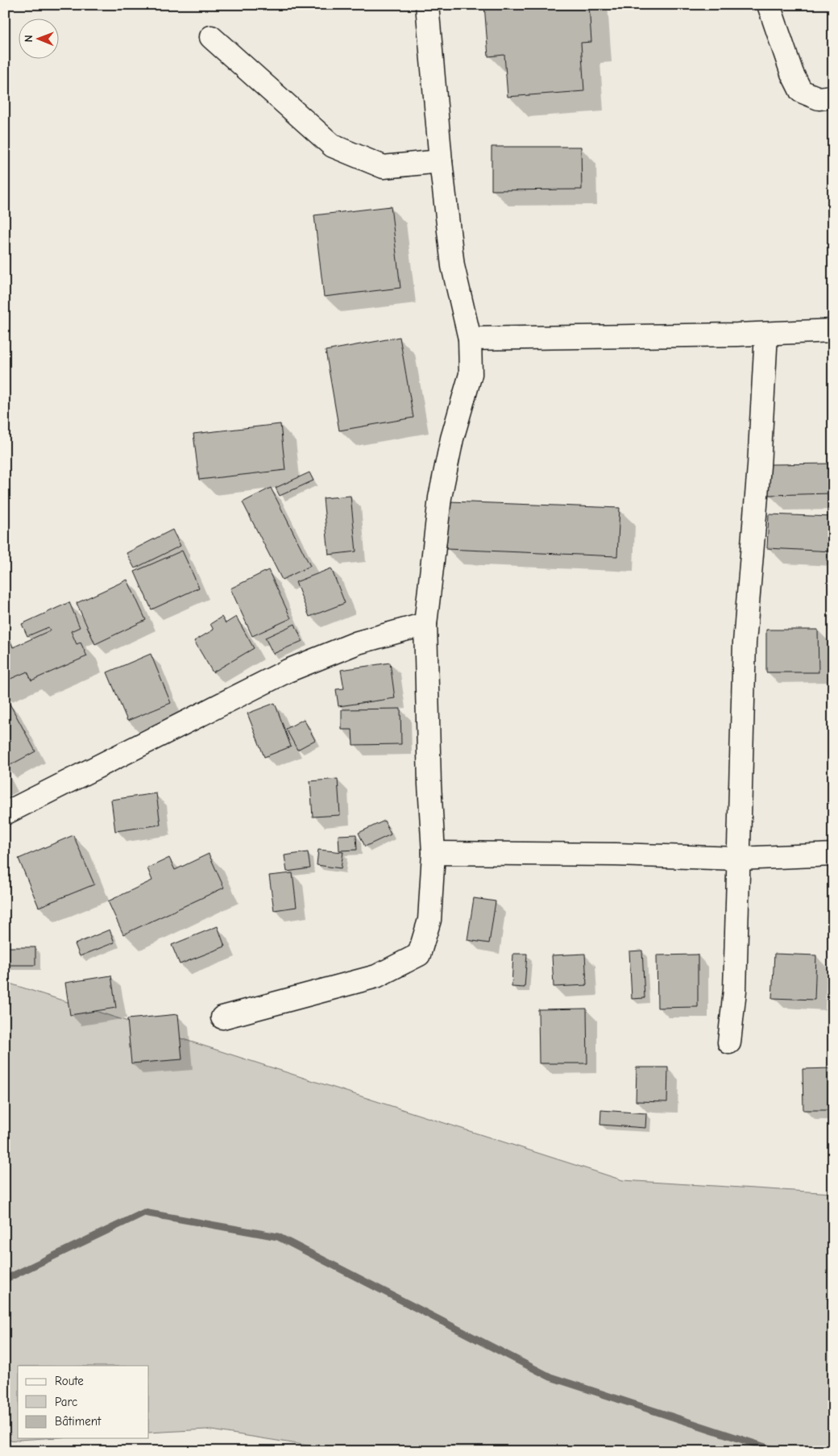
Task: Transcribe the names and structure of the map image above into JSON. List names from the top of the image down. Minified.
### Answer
{"legend":["Route","Parc","Bâtiment"],"north":"left"}
